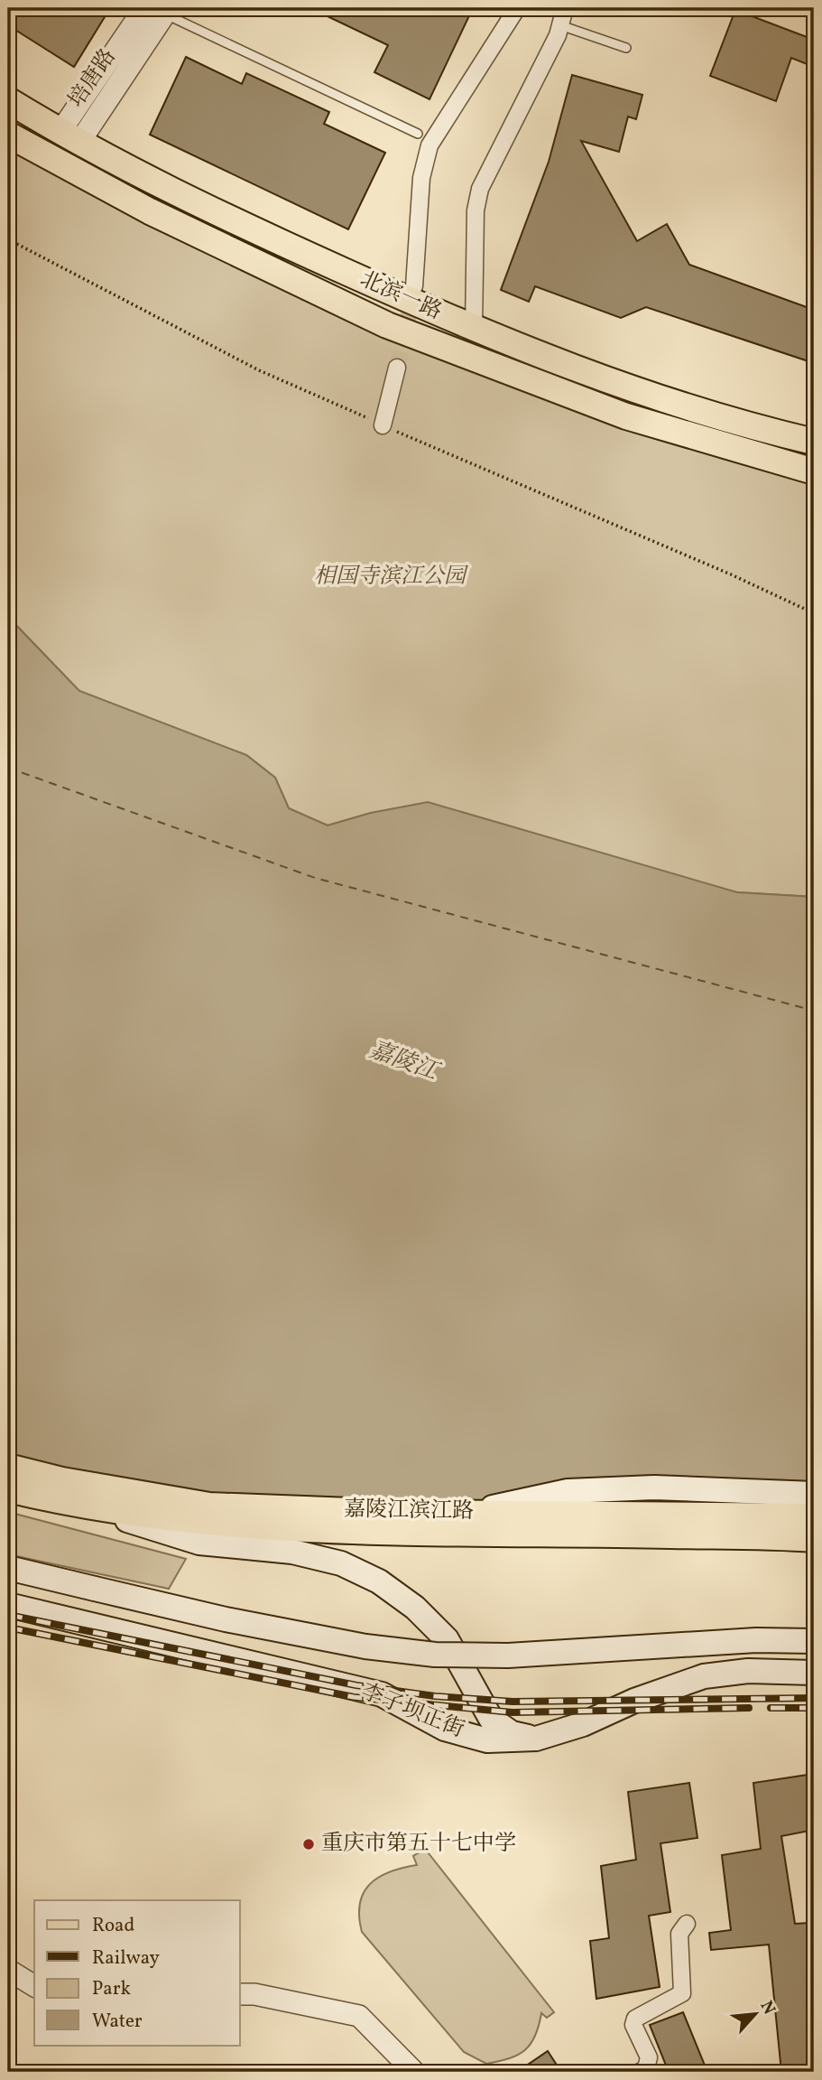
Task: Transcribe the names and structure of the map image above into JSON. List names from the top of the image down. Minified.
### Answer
{"streets":{"main road":["北滨一路","嘉陵江滨江路","李子坝正街"],"street":["培唐路"]},"crossings":[["培唐路","北滨一路"]],"water":["嘉陵江"],"parks":["相国寺滨江公园"],"places":["重庆市第五十七中学"],"legend":["Road","Railway","Park","Water"],"north":"top right"}
